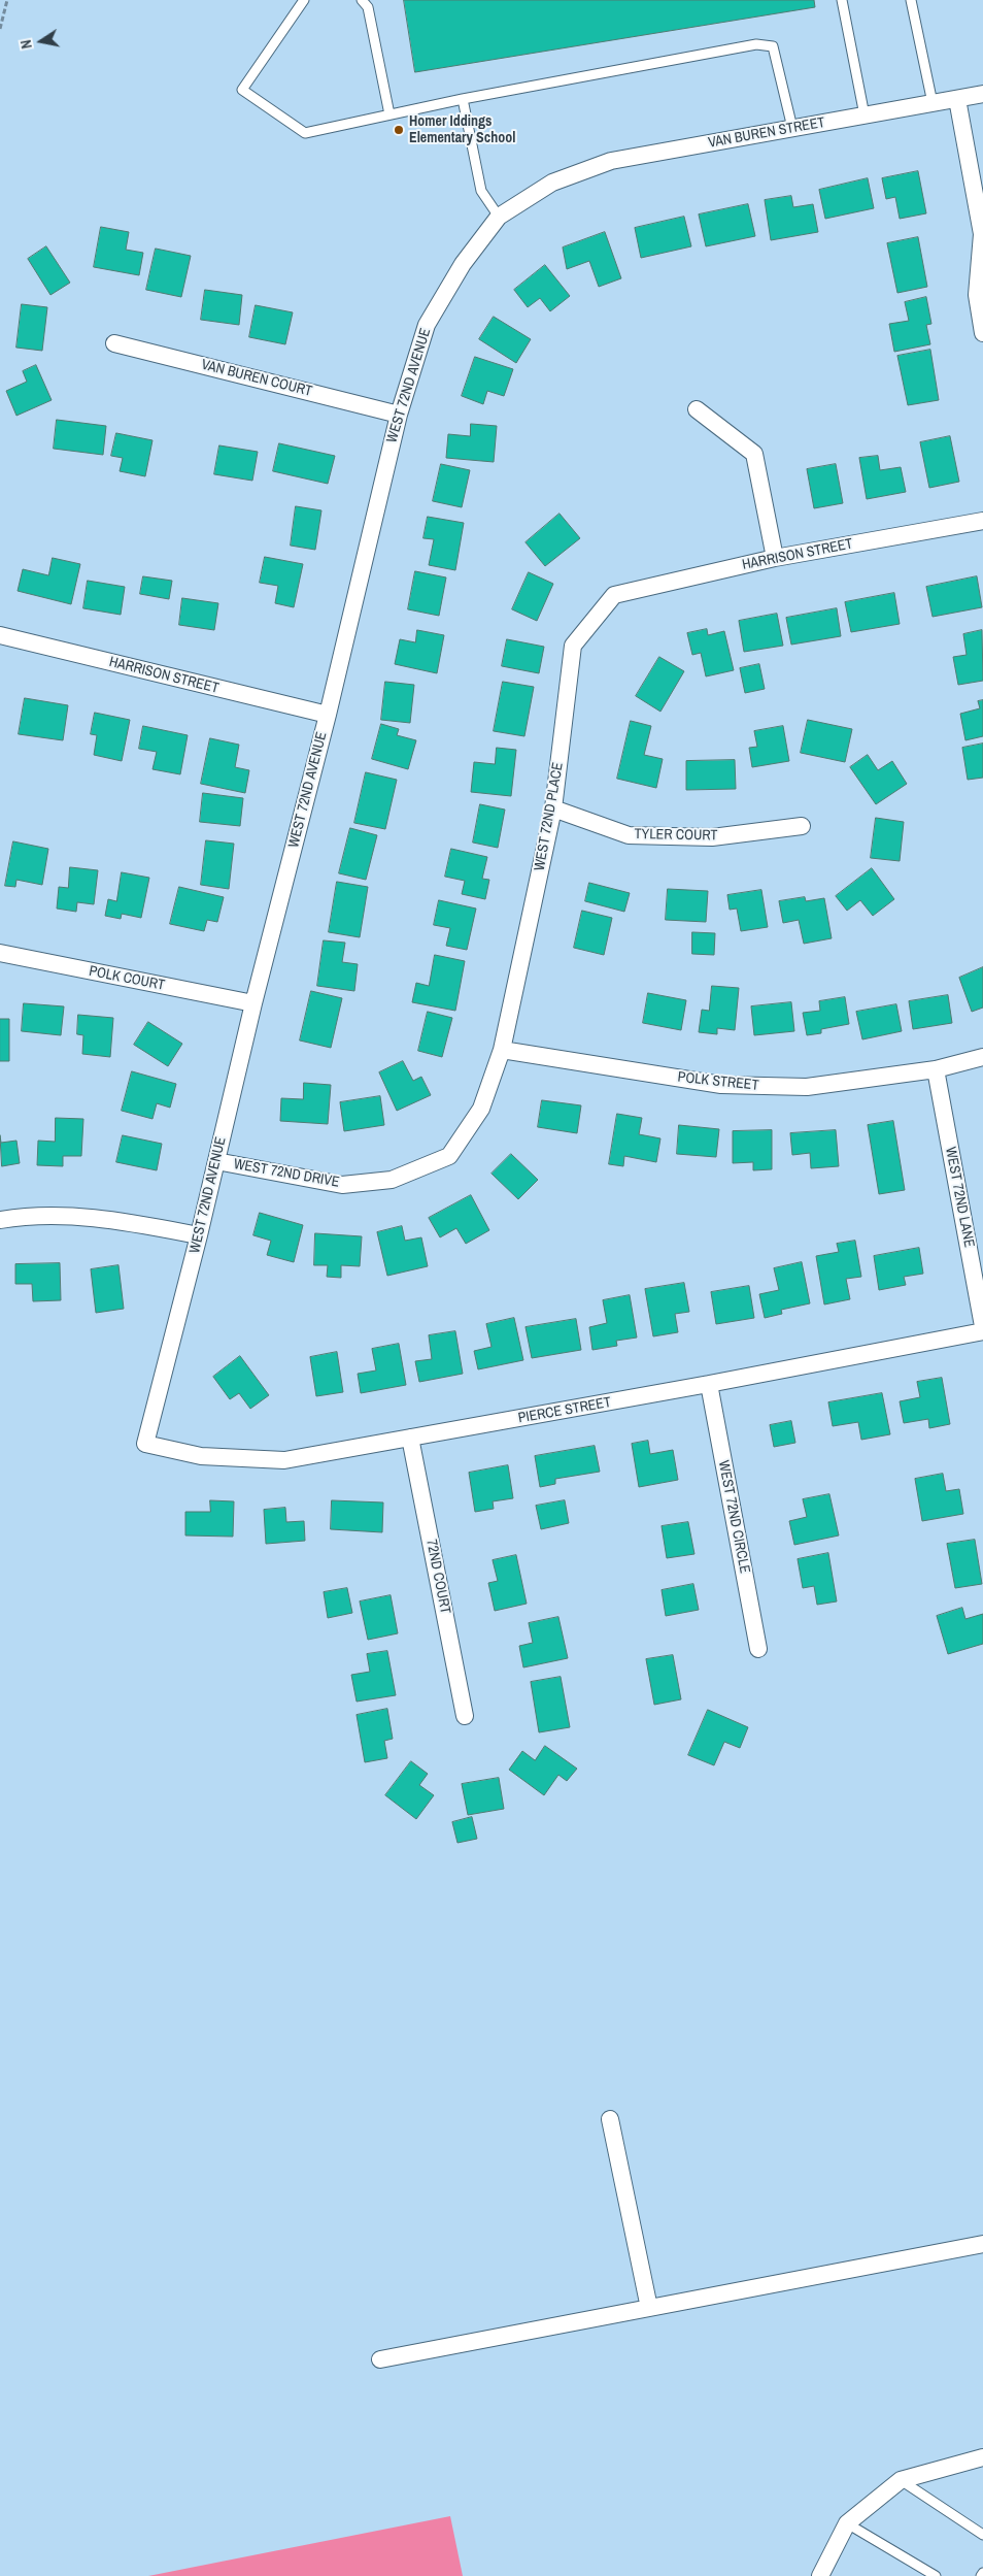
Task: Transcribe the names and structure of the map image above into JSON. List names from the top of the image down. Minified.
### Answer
{"streets":{"street":["VAN BUREN STREET","VAN BUREN COURT","WEST 72ND AVENUE","HARRISON STREET","WEST 72ND PLACE","TYLER COURT","POLK COURT","POLK STREET","WEST 72ND DRIVE","WEST 72ND LANE","PIERCE STREET","WEST 72ND CIRCLE","72ND COURT"]},"crossings":[["VAN BUREN STREET","WEST 72ND AVENUE"],["VAN BUREN COURT","WEST 72ND AVENUE"],["WEST 72ND AVENUE","HARRISON STREET"],["WEST 72ND AVENUE","POLK COURT"],["WEST 72ND AVENUE","WEST 72ND DRIVE"],["WEST 72ND AVENUE","PIERCE STREET"],["HARRISON STREET","WEST 72ND PLACE"],["WEST 72ND PLACE","TYLER COURT"],["WEST 72ND PLACE","POLK STREET"],["WEST 72ND PLACE","WEST 72ND DRIVE"],["POLK STREET","WEST 72ND DRIVE"],["POLK STREET","WEST 72ND LANE"],["PIERCE STREET","WEST 72ND CIRCLE"],["PIERCE STREET","72ND COURT"]],"places":["Homer Iddings Elementary School"],"north":"left"}
